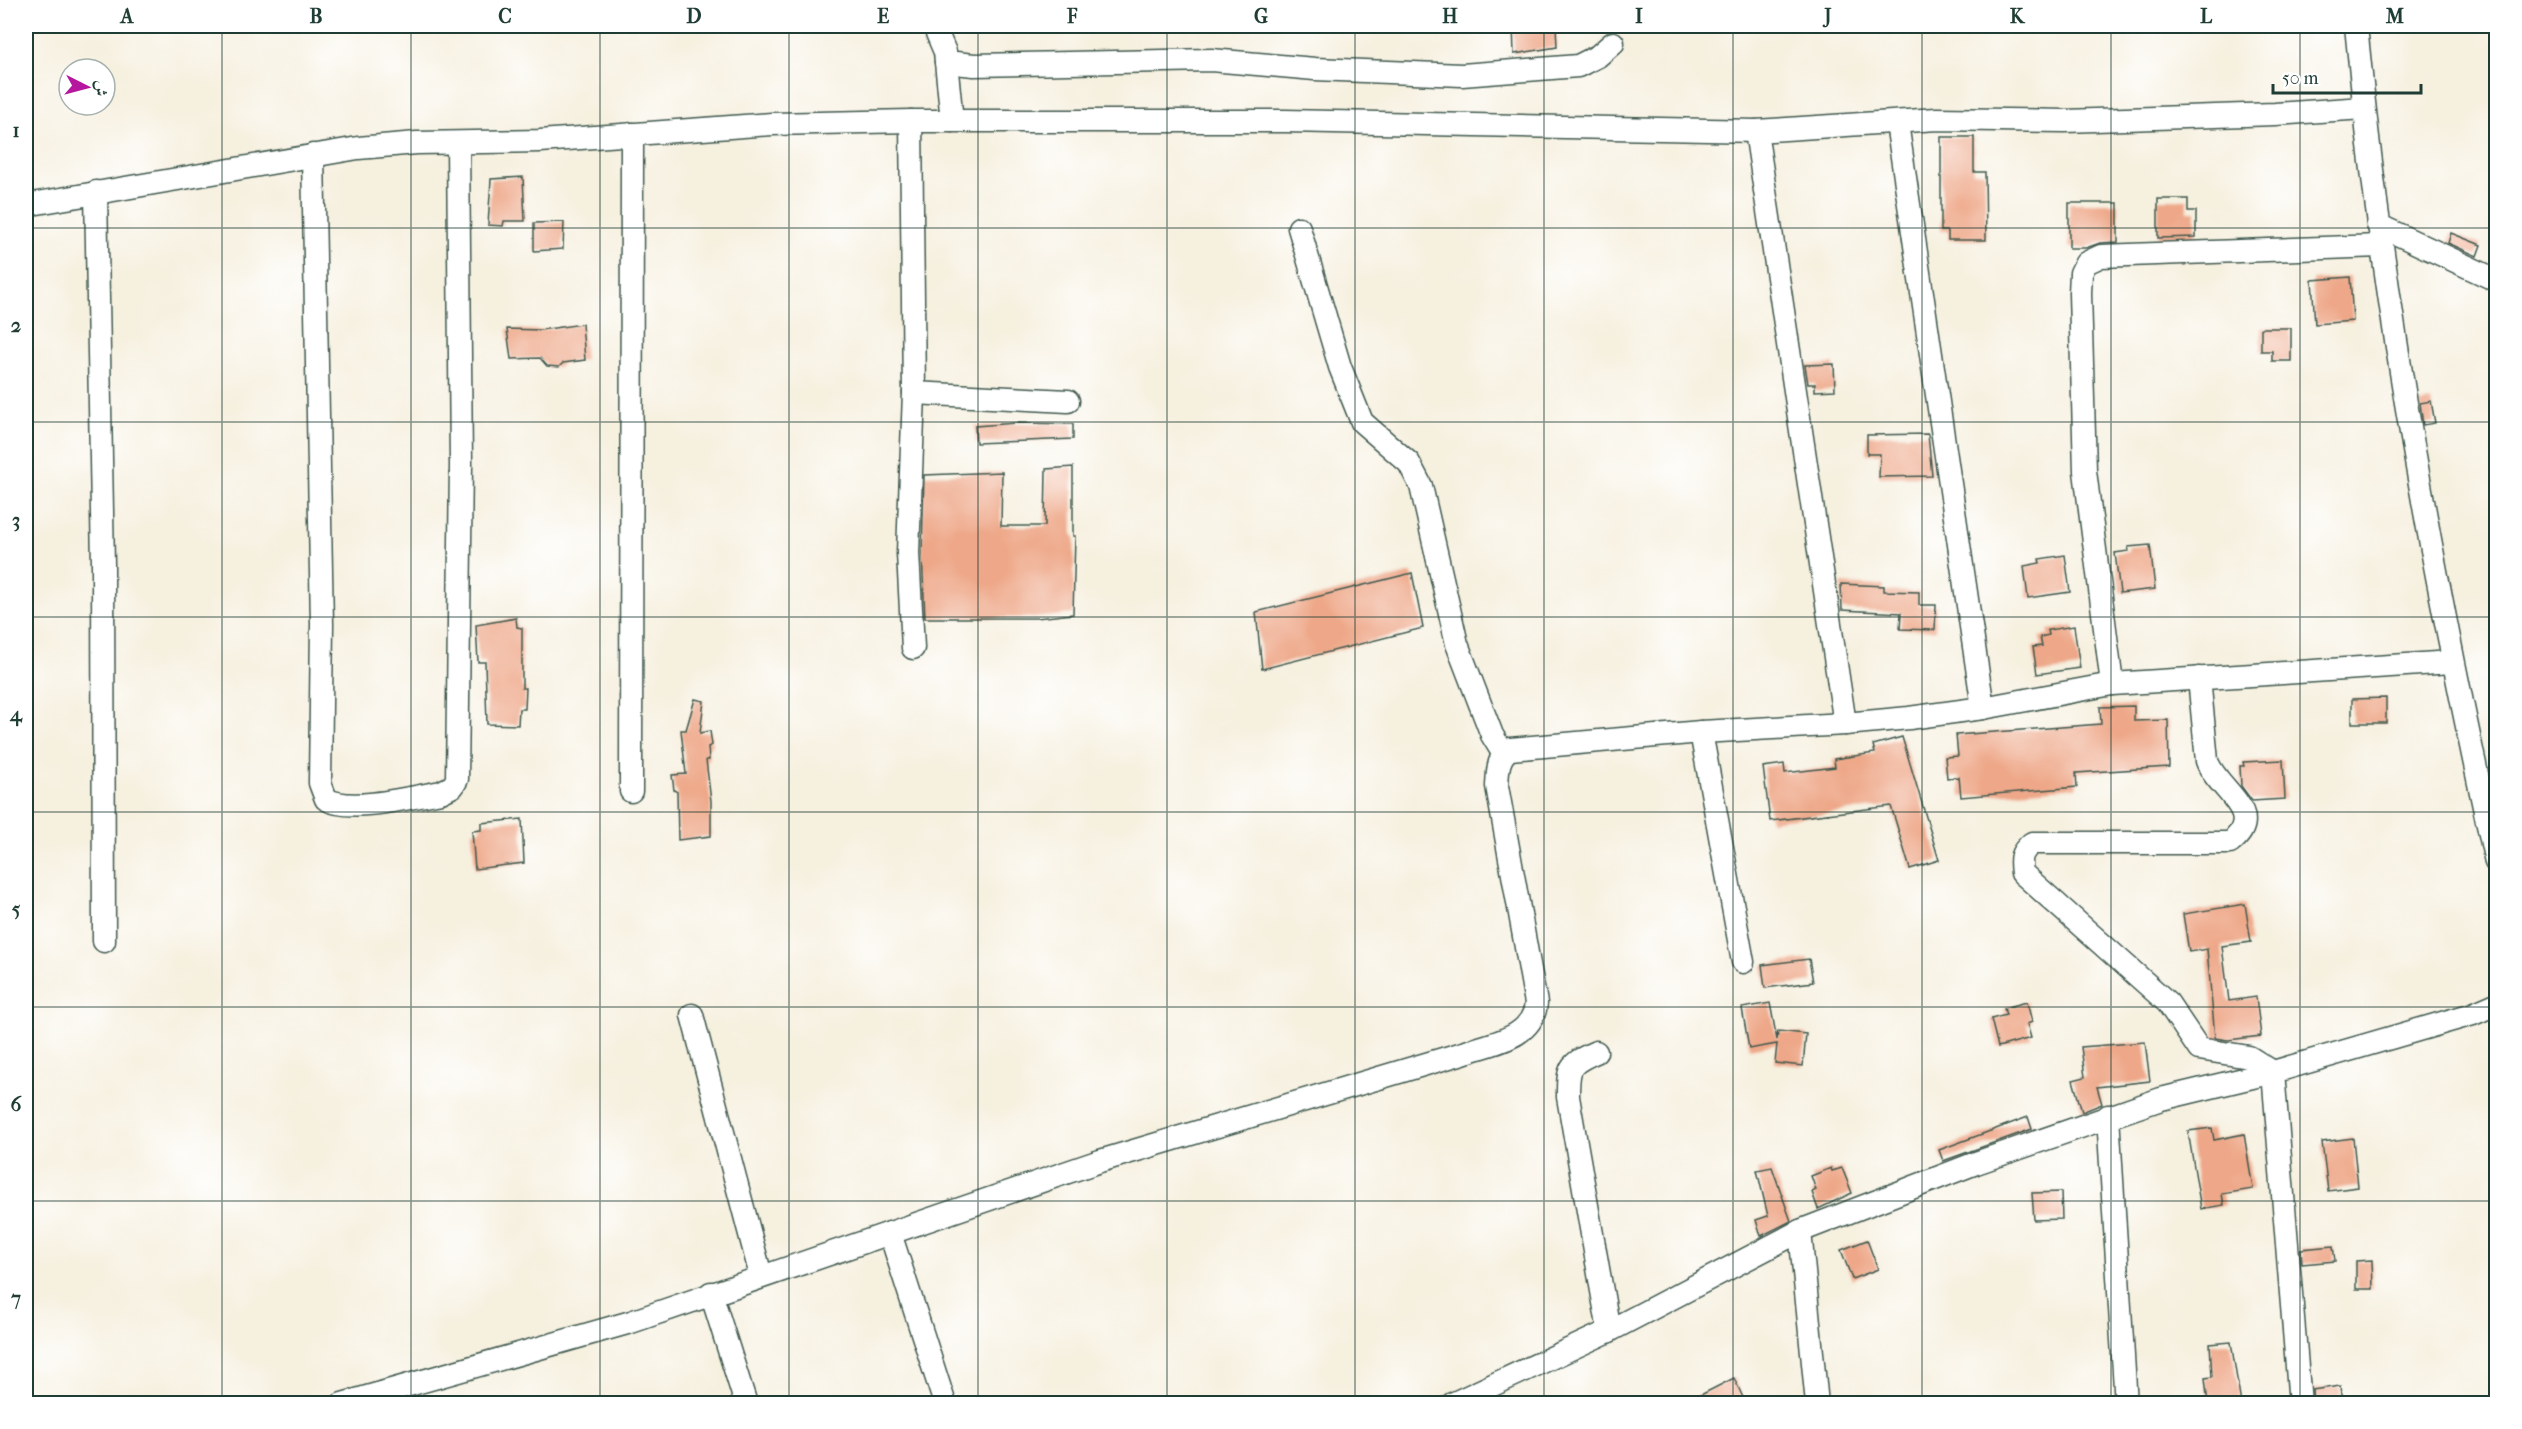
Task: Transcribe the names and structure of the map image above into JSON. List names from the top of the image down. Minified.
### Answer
{"scale_bar":"50 m","north":"right","grid":{"columns":["A","B","C","D","E","F","G","H","I","J","K","L","M"],"rows":["1","2","3","4","5","6","7"]}}
